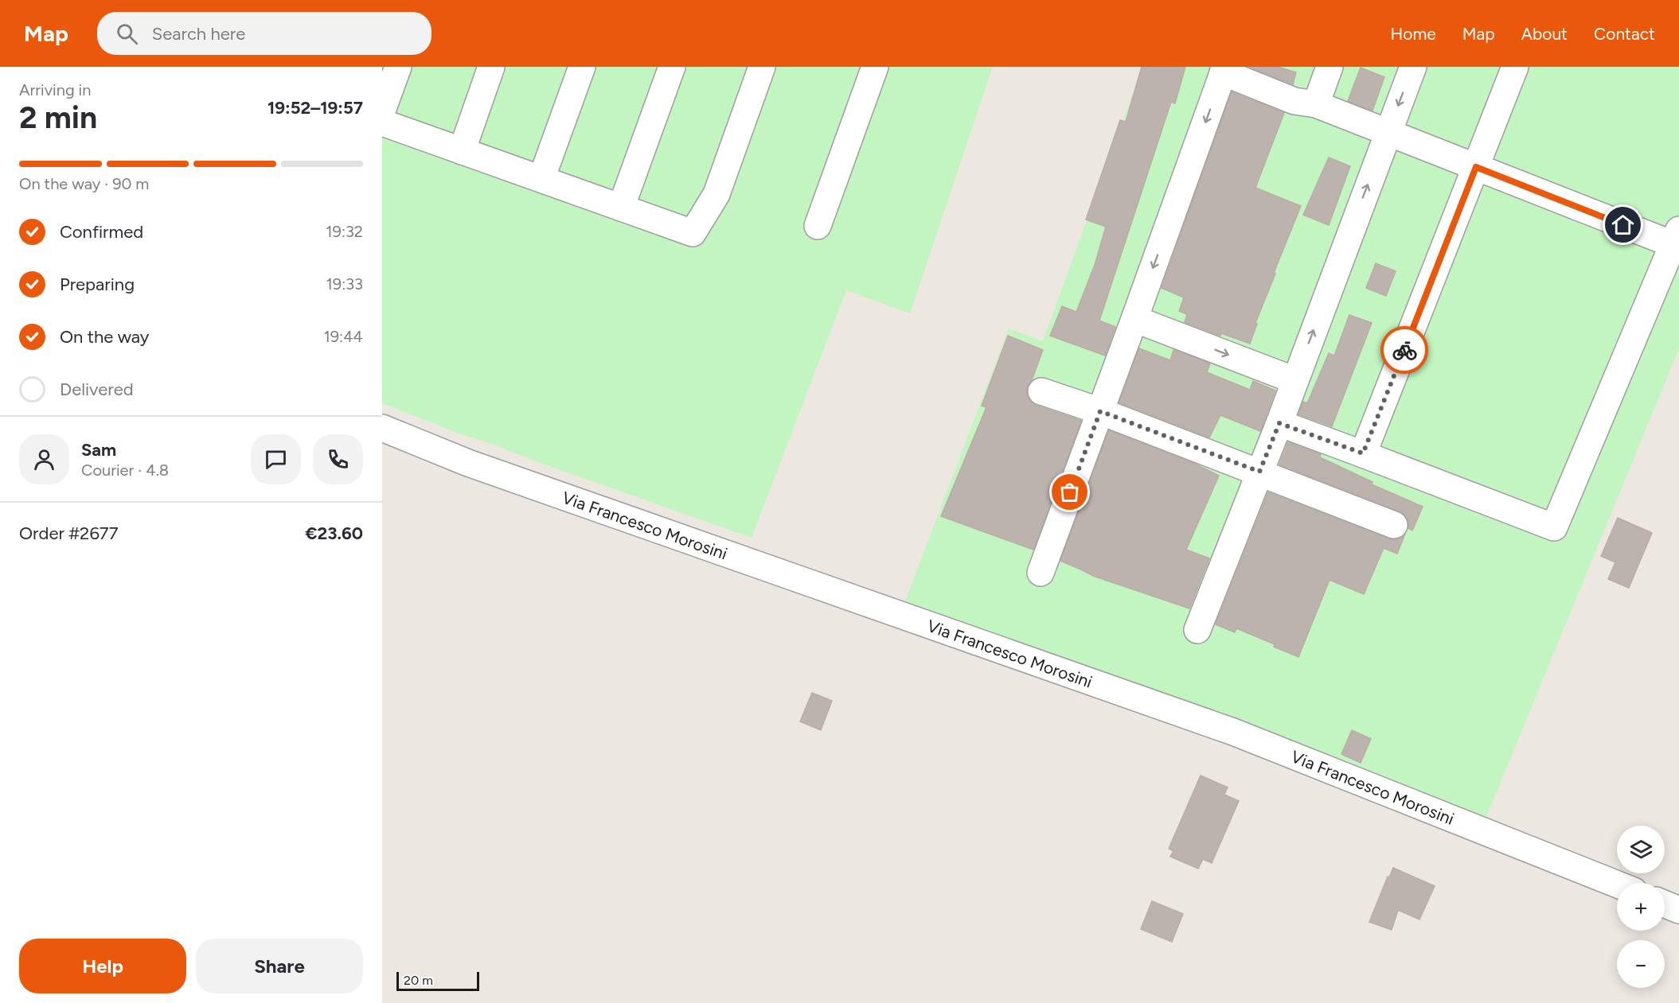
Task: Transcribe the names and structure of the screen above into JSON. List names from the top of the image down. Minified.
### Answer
{"streets":{"street":["Via Francesco Morosini"]},"scale_bar":"20 m","page":{"header":"Map","search":"Search here","nav":["Home","Map","About","Contact"],"heading":["2 min","Arriving in","19:52–19:57"],"panel":["Sam","Courier · 4.8","Order #2677","€23.60"],"bar":"On the way · 90 m","list":[["Confirmed","19:32"],["Preparing","19:33"],["On the way","19:44"],"Delivered"],"map_buttons":["+","−"],"buttons":["Help","Share"],"scale":"20 m"}}
